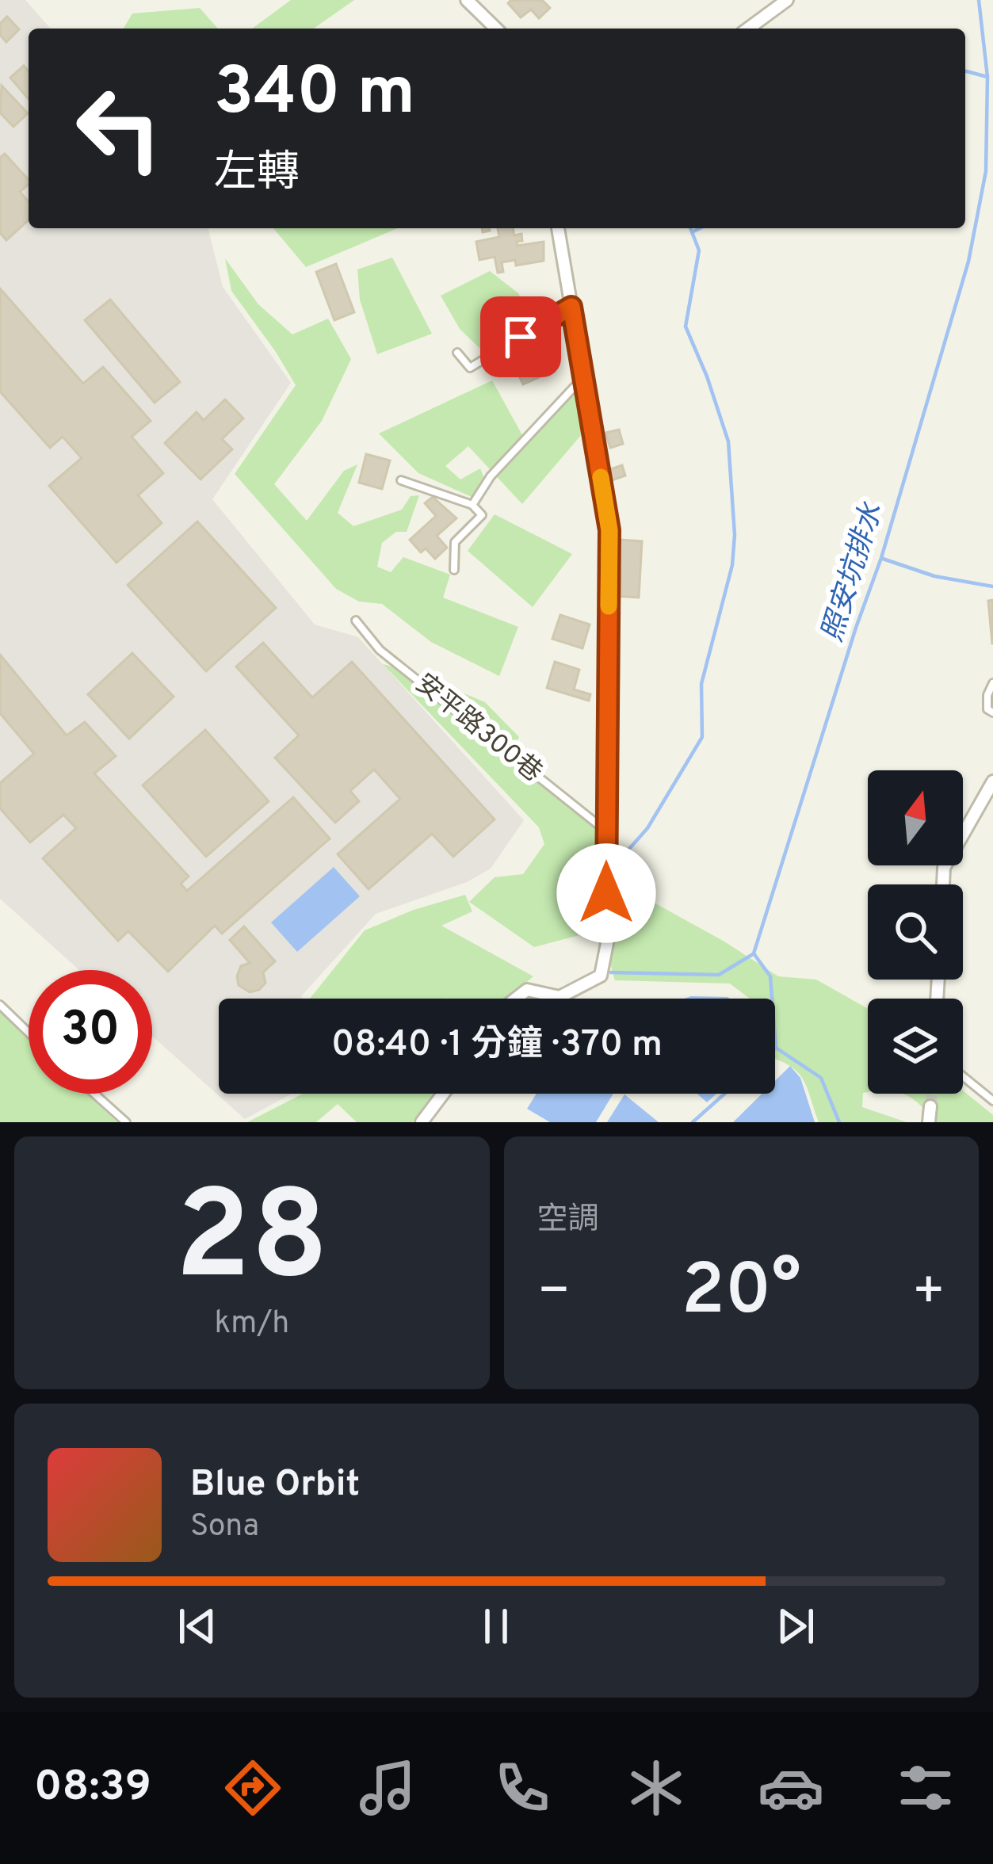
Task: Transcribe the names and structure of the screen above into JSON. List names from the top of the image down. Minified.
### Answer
{"streets":{"lane":["安平路300巷"]},"water":["照安坑排水"],"north":"top","page":{"turn":["340 m","左轉"],"limit":"30","trip":"08:40 · 1 分鐘 · 370 m","tile":[["28","km/h"],"空調"],"heat":["−","20°","+"],"song":["Blue Orbit","Sona"],"tabs":"08:39"}}
